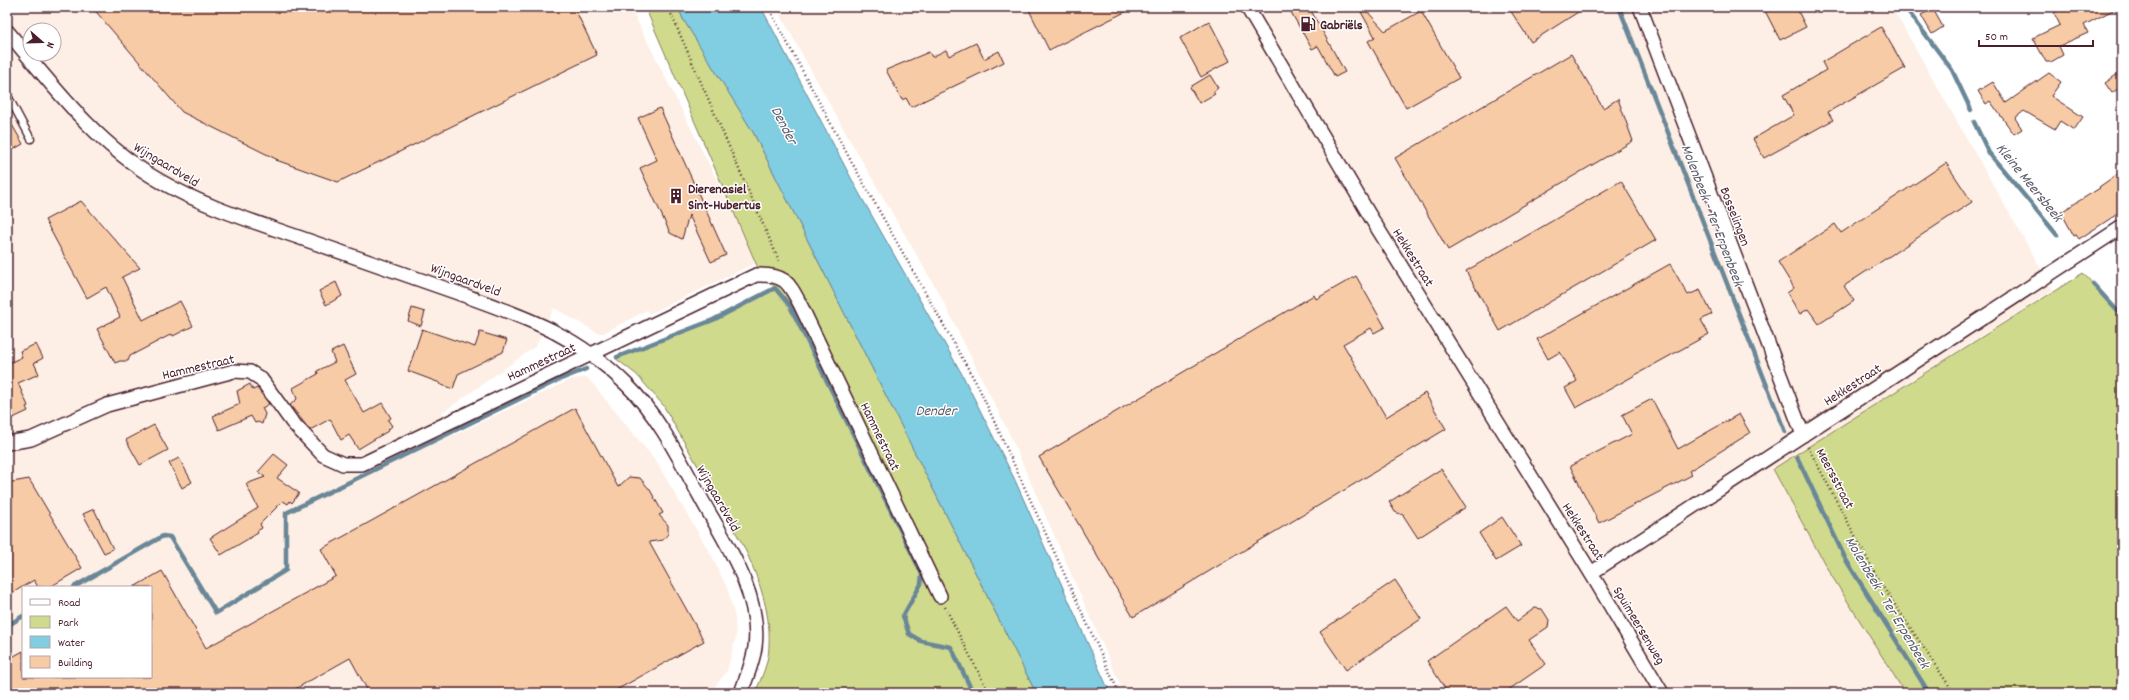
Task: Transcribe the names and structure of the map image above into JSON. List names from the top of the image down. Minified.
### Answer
{"streets":{"street":["Wijngaardveld","Bosselingen","Hekkestraat","Hammestraat","Spuimeersenweg"],"path":["Meersstraat"]},"crossings":[["Wijngaardveld","Hammestraat"],["Bosselingen","Hekkestraat"],["Bosselingen","Meersstraat"],["Hekkestraat","Meersstraat"],["Hekkestraat","Spuimeersenweg"]],"water":["Dender","Kleine Meersbeek","Molenbeek - Ter Erpenbeek"],"places":{"fuel station":["Gabriëls"],"building":["Dierenasiel Sint-Hubertus"]},"legend":["Road","Park","Water","Building"],"scale_bar":"50 m","north":"right"}
